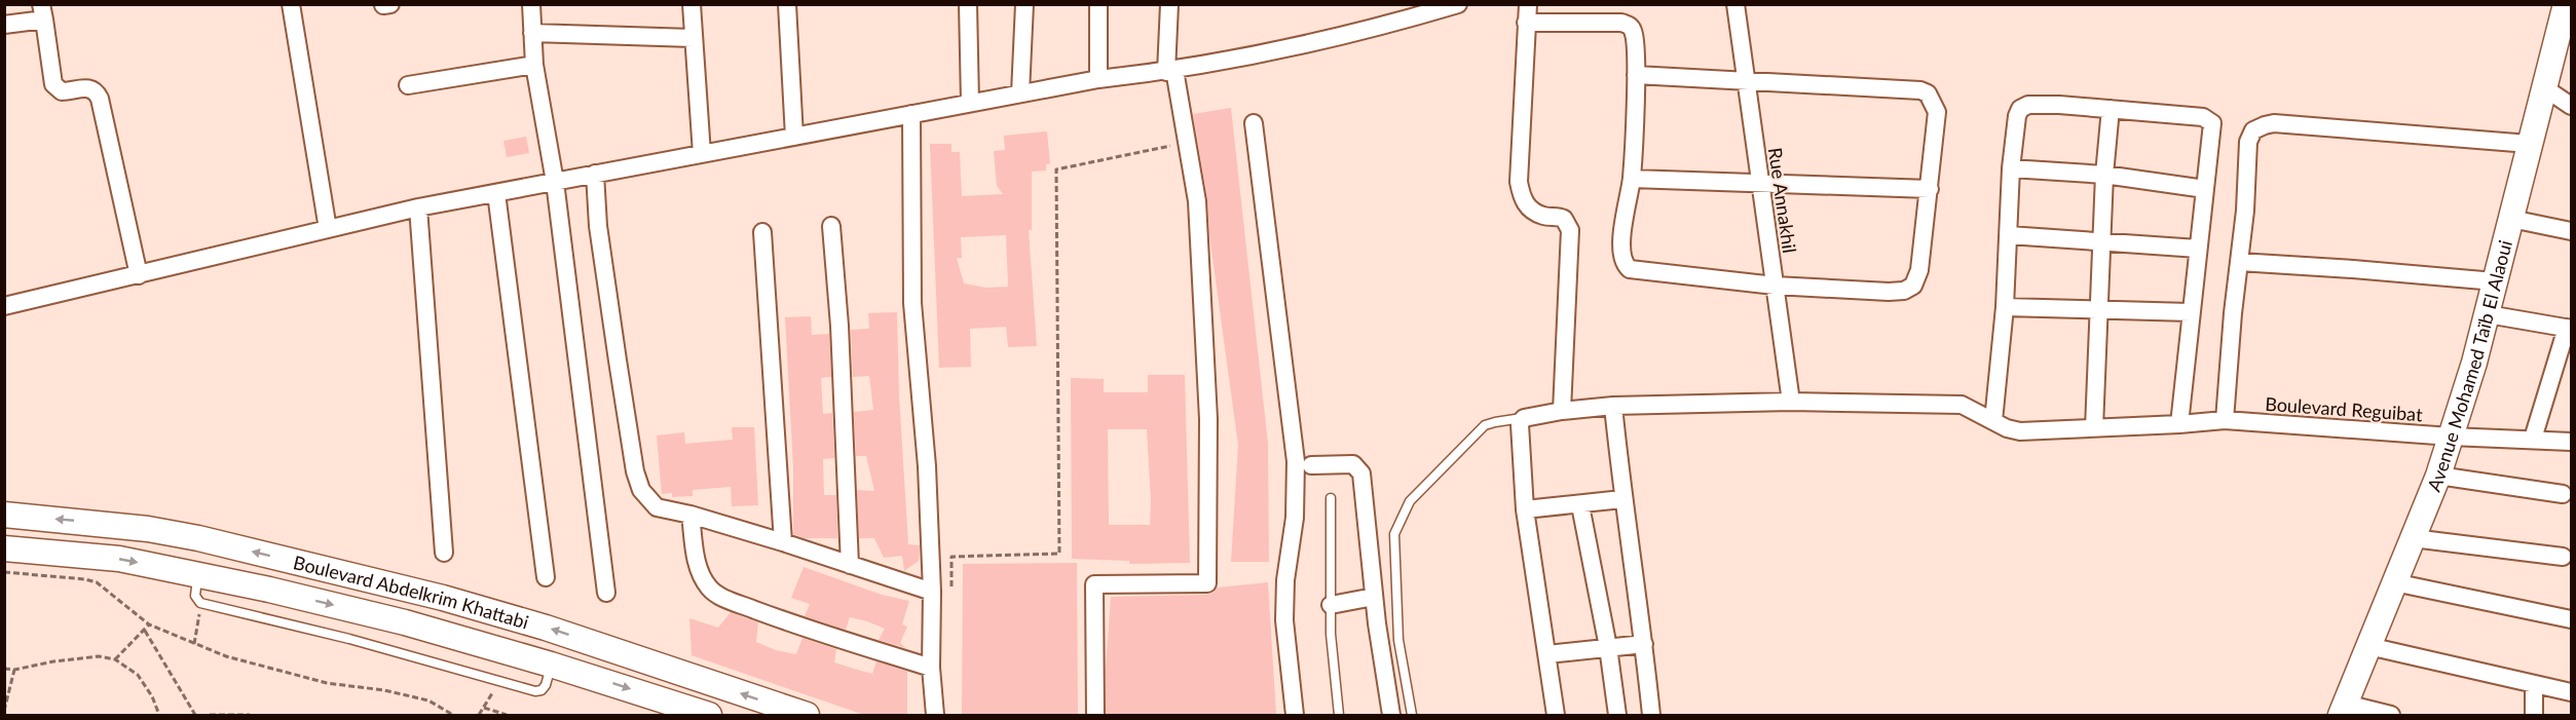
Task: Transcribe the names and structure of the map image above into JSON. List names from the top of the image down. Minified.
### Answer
{"streets":{"street":["Rue Annakhil","Avenue Mohamed Taïb El Alaoui","Boulevard Reguibat","Boulevard Abdelkrim Khattabi"]},"crossings":[["Rue Annakhil","Boulevard Reguibat"],["Avenue Mohamed Taïb El Alaoui","Boulevard Reguibat"]]}
